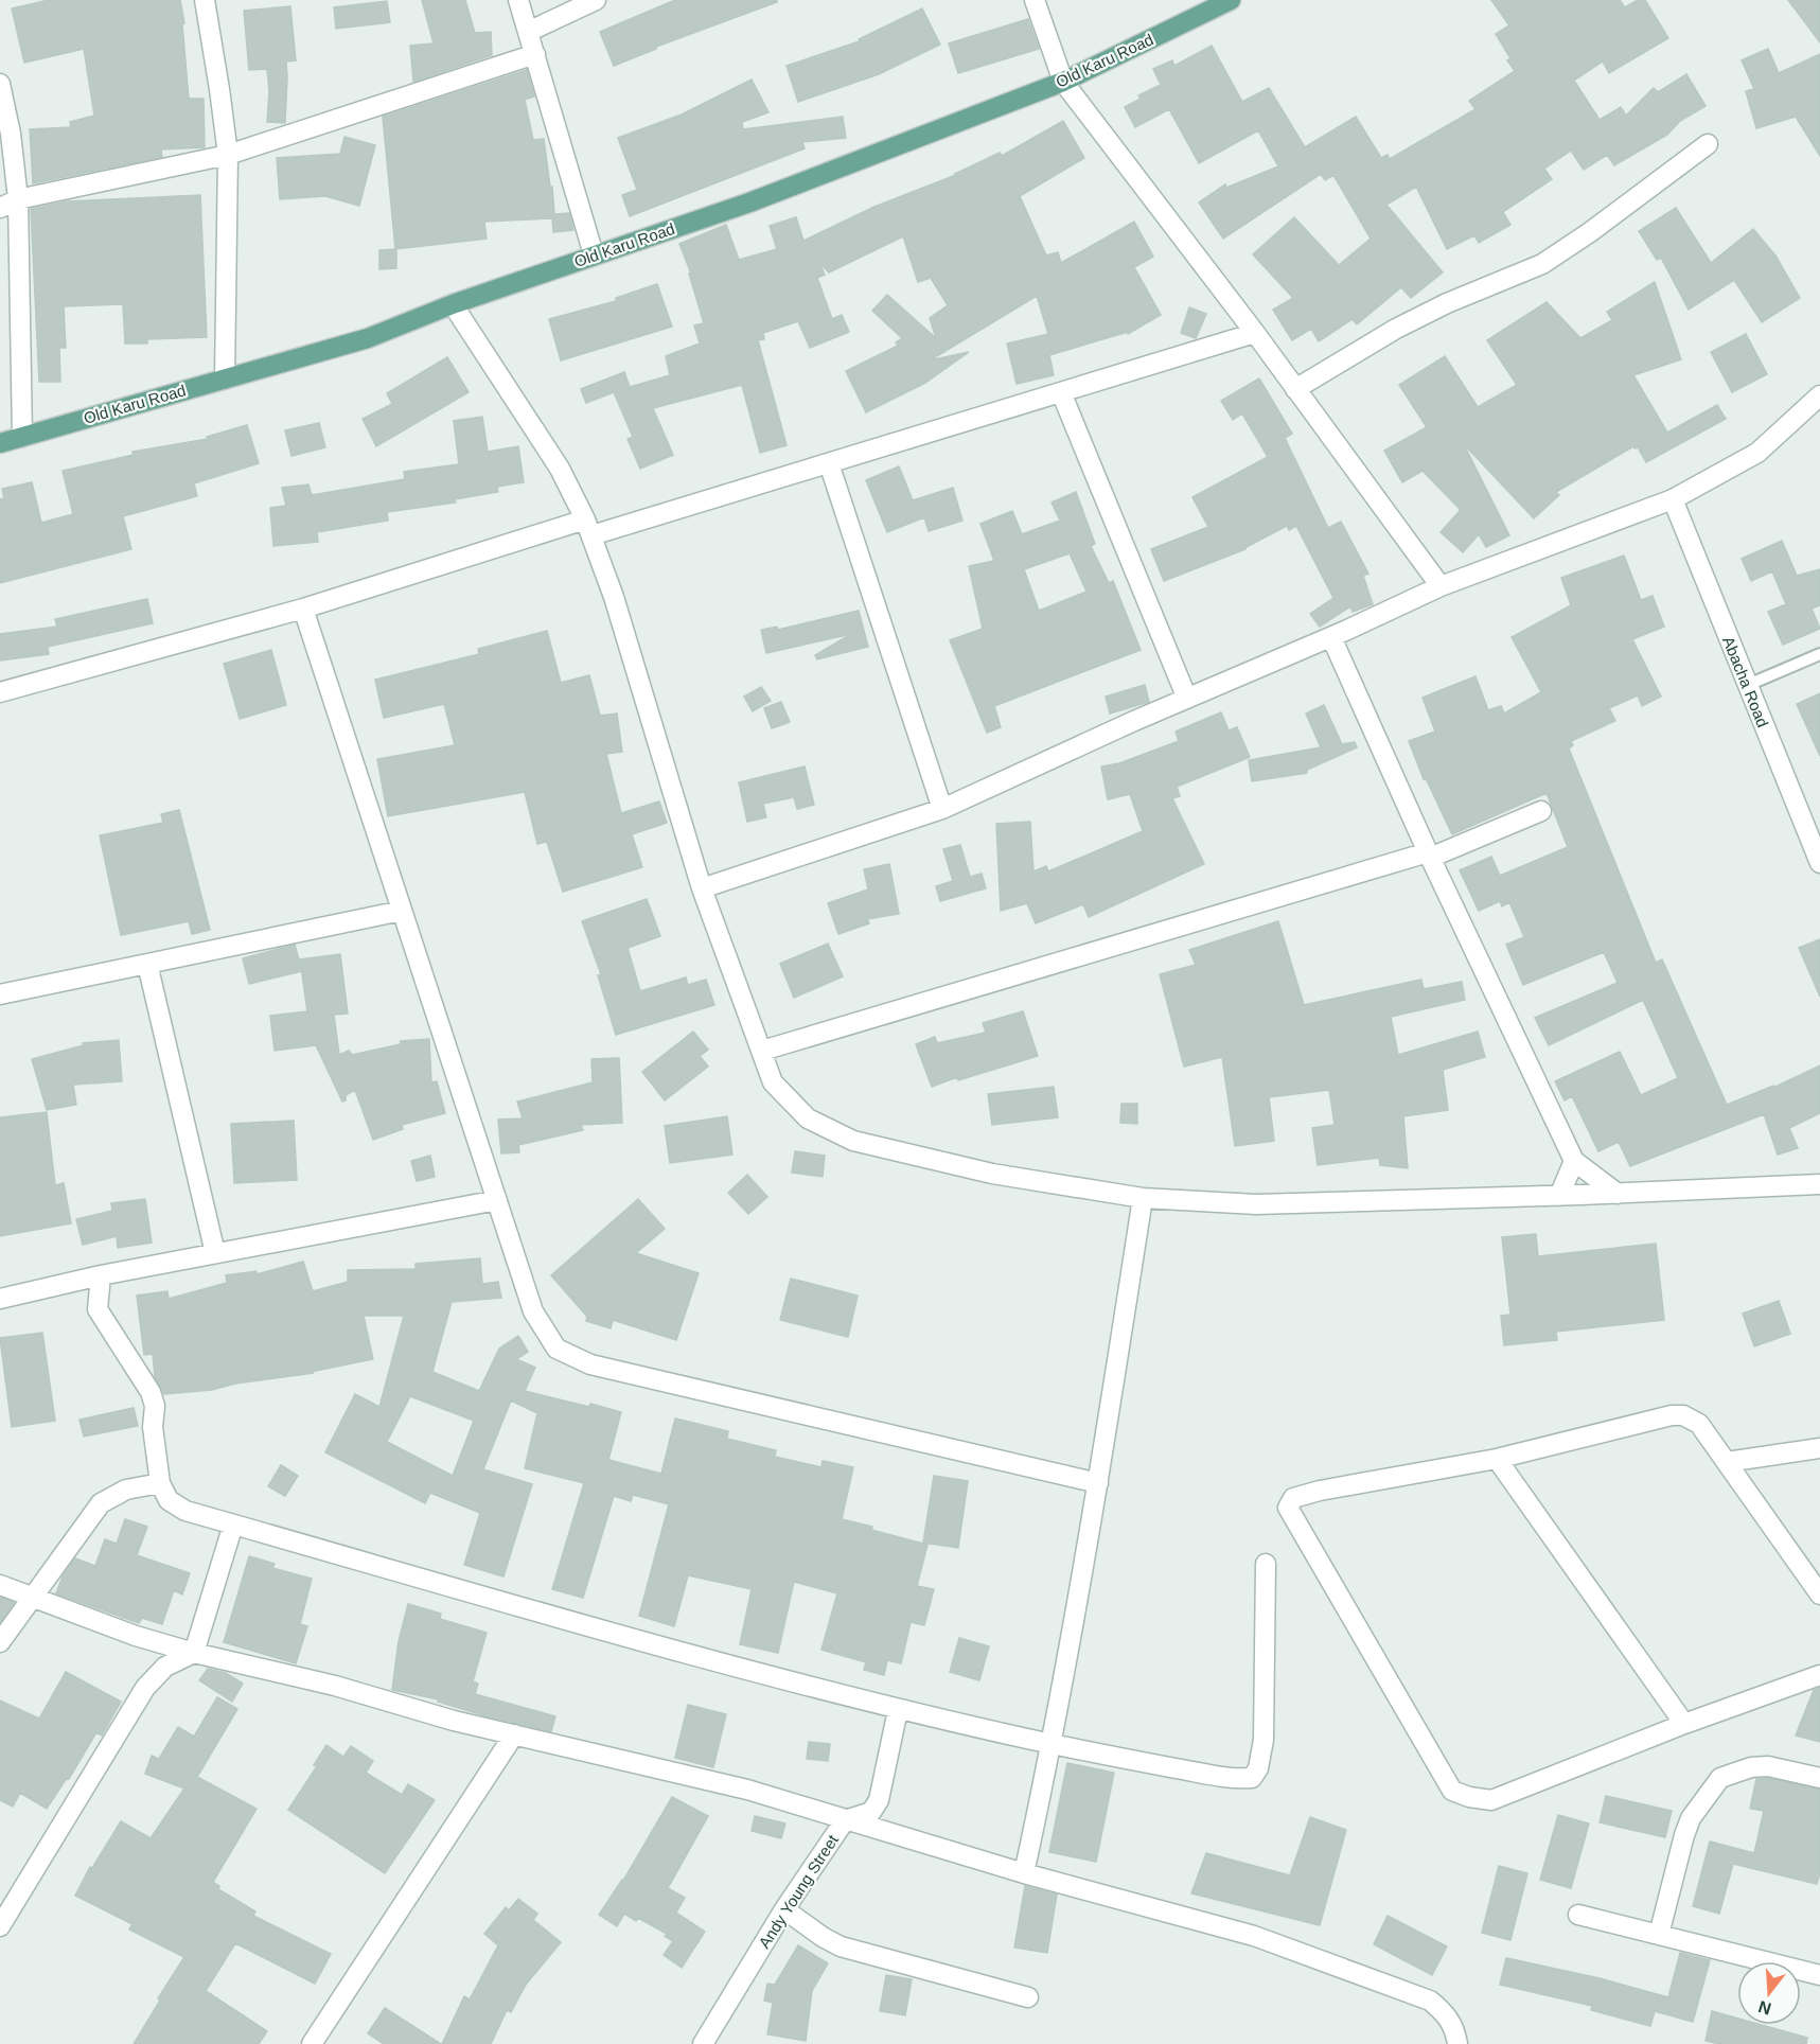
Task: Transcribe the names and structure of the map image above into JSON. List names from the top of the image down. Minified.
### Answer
{"streets":{"main road":["Old Karu Road"],"street":["Abacha Road","Andy Young Street"]},"north":"bottom"}
